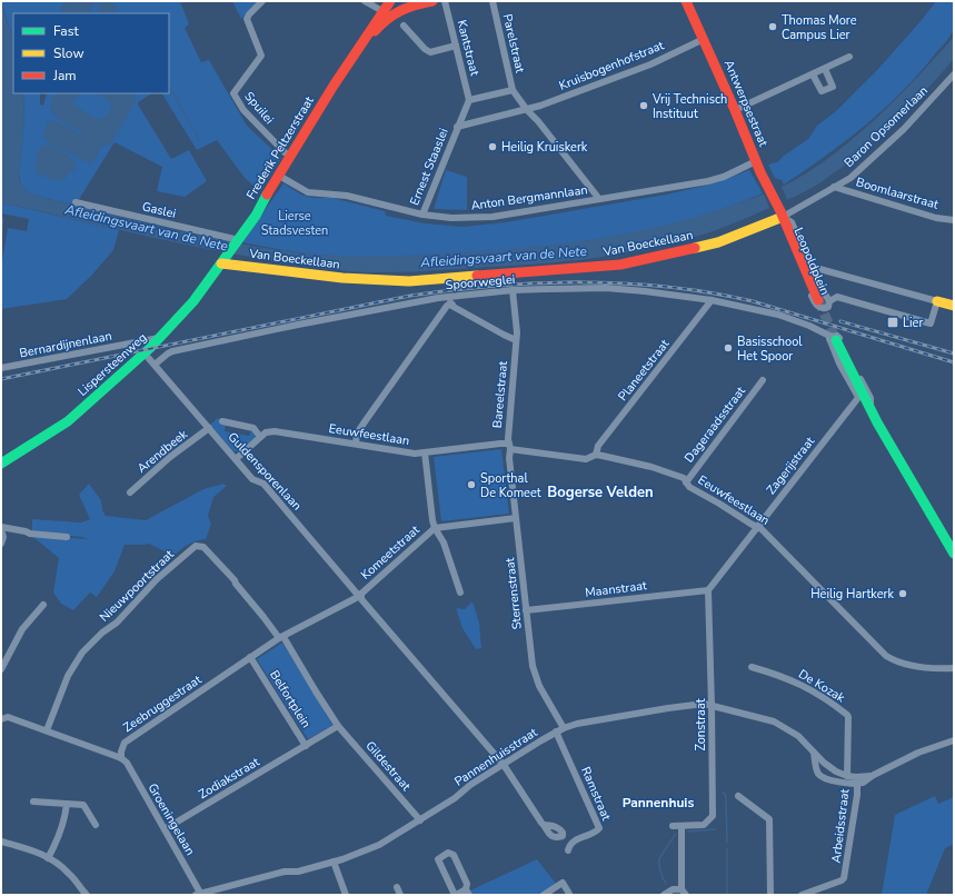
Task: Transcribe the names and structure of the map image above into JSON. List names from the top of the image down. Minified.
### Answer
{"streets":{"street":["Parelstraat","Kantstraat","Kruisbogenhofstraat","Antwerpsestraat","Spuilei","Baron Opsomerlaan","Frederik Peltzerstraat","Ernest Staaslei","Boomlaarstraat","Anton Bergmannlaan","Gaslei","Van Boeckellaan","Leopoldplein","Spoorweglei","Bernardijnenlaan","Lispersteenweg","Planeetstraat","Bareelstraat","Dageraadsstraat","Eeuwfeestlaan","Arendbeek","Zagerijstraat","Guldensporenlaan","Komeetstraat","Nieuwpoortstraat","Maanstraat","Sterrenstraat","De Kozak","Belfortplein","Zeebruggestraat","Zonstraat","Pannenhuisstraat","Gildestraat","Zodiakstraat","Ramstraat","Groeningelaan","Arbeidsstraat"]},"crossings":[["Kantstraat","Ernest Staaslei"],["Kruisbogenhofstraat","Antwerpsestraat"],["Kruisbogenhofstraat","Ernest Staaslei"],["Antwerpsestraat","Baron Opsomerlaan"],["Antwerpsestraat","Anton Bergmannlaan"],["Antwerpsestraat","Van Boeckellaan"],["Antwerpsestraat","Leopoldplein"],["Spuilei","Frederik Peltzerstraat"],["Baron Opsomerlaan","Boomlaarstraat"],["Baron Opsomerlaan","Van Boeckellaan"],["Baron Opsomerlaan","Leopoldplein"],["Frederik Peltzerstraat","Anton Bergmannlaan"],["Frederik Peltzerstraat","Gaslei"],["Frederik Peltzerstraat","Van Boeckellaan"],["Frederik Peltzerstraat","Lispersteenweg"],["Ernest Staaslei","Anton Bergmannlaan"],["Van Boeckellaan","Leopoldplein"],["Van Boeckellaan","Lispersteenweg"],["Spoorweglei","Planeetstraat"],["Spoorweglei","Bareelstraat"],["Spoorweglei","Zagerijstraat"],["Spoorweglei","Guldensporenlaan"],["Bernardijnenlaan","Lispersteenweg"],["Planeetstraat","Eeuwfeestlaan"],["Bareelstraat","Eeuwfeestlaan"],["Bareelstraat","Sterrenstraat"],["Dageraadsstraat","Eeuwfeestlaan"],["Eeuwfeestlaan","Zagerijstraat"],["Eeuwfeestlaan","Guldensporenlaan"],["Eeuwfeestlaan","Komeetstraat"],["Eeuwfeestlaan","Sterrenstraat"],["Arendbeek","Guldensporenlaan"],["Zagerijstraat","Maanstraat"],["Zagerijstraat","Zonstraat"],["Guldensporenlaan","Komeetstraat"],["Guldensporenlaan","Pannenhuisstraat"],["Komeetstraat","Nieuwpoortstraat"],["Komeetstraat","Sterrenstraat"],["Komeetstraat","Belfortplein"],["Komeetstraat","Zeebruggestraat"],["Nieuwpoortstraat","Belfortplein"],["Nieuwpoortstraat","Zeebruggestraat"],["Maanstraat","Sterrenstraat"],["Maanstraat","Zonstraat"],["Sterrenstraat","Pannenhuisstraat"],["De Kozak","Pannenhuisstraat"],["Belfortplein","Zeebruggestraat"],["Belfortplein","Gildestraat"],["Belfortplein","Zodiakstraat"],["Zeebruggestraat","Groeningelaan"],["Zonstraat","Pannenhuisstraat"],["Pannenhuisstraat","Gildestraat"],["Pannenhuisstraat","Ramstraat"],["Pannenhuisstraat","Groeningelaan"],["Pannenhuisstraat","Arbeidsstraat"],["Zodiakstraat","Groeningelaan"]],"districts":["Bogerse Velden","Pannenhuis"],"water":["Afleidingsvaart van de Nete"],"parks":["Lierse Stadsvesten"],"places":{"other":["Thomas More Campus Lier","Vrij Technisch Instituut","Heilig Kruiskerk","Basisschool Het Spoor","Sporthal De Komeet","Heilig Hartkerk"],"transit":["Lier"]},"legend":["Fast","Slow","Jam"]}
